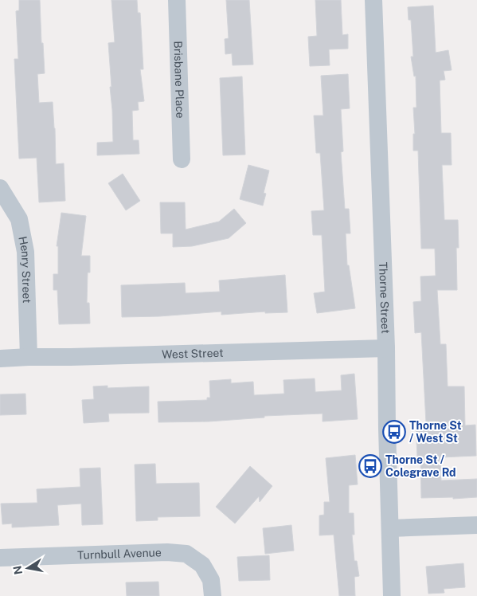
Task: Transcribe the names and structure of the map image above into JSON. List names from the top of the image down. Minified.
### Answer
{"streets":{"street":["Brisbane Place","Henry Street","Thorne Street","West Street","Turnbull Avenue"]},"crossings":[["Henry Street","West Street"],["Thorne Street","West Street"]],"places":{"bus stop":["Thorne St / West St","Thorne St / Colegrave Rd"]},"north":"left"}
